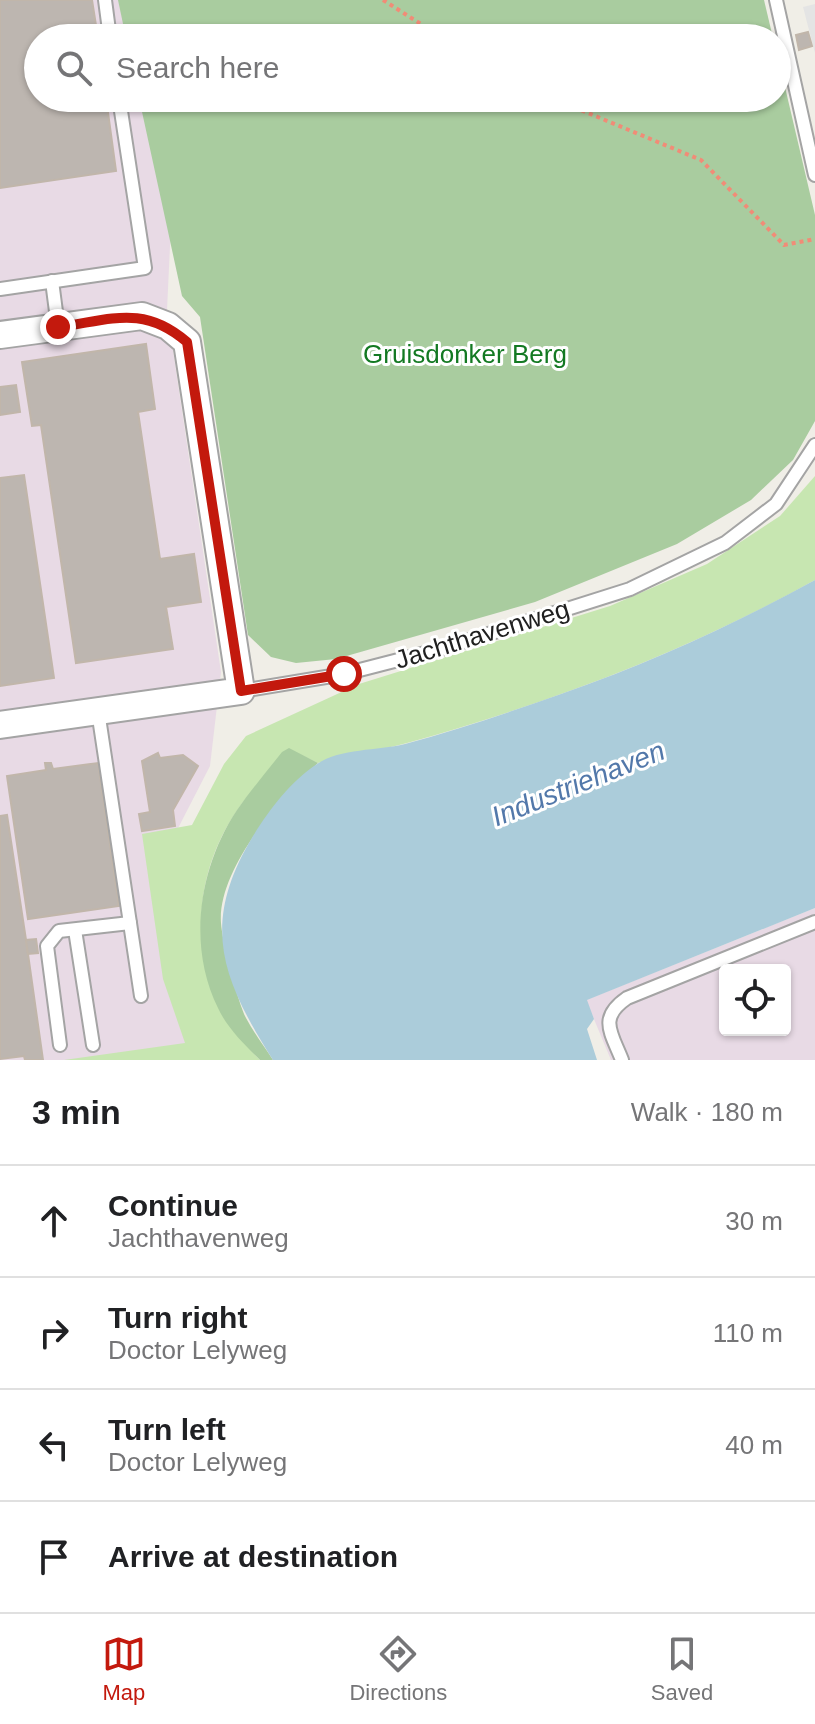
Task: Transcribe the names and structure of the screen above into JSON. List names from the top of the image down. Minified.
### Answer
{"streets":{"street":["Jachthavenweg"]},"water":["Industriehaven"],"parks":["Gruisdonker Berg"],"page":{"search":"Search here","heading":["3 min","Walk · 180 m"],"list":[["Continue","Jachthavenweg","30 m"],["Turn right","Doctor Lelyweg","110 m"],["Turn left","Doctor Lelyweg","40 m"],"Arrive at destination"],"nav":["Map","Directions","Saved"]}}
